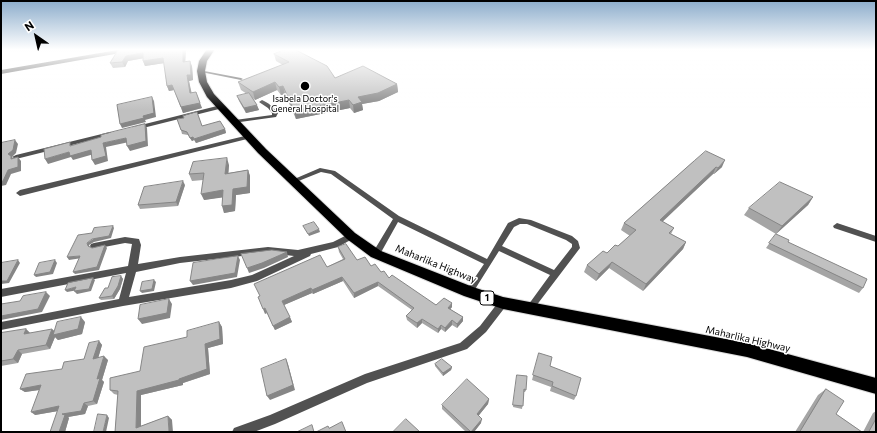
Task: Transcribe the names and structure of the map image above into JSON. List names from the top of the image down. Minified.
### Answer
{"streets":{"highway":["Maharlika Highway","1"]},"places":["Isabela Doctor's General Hospital"],"north":"top left"}
